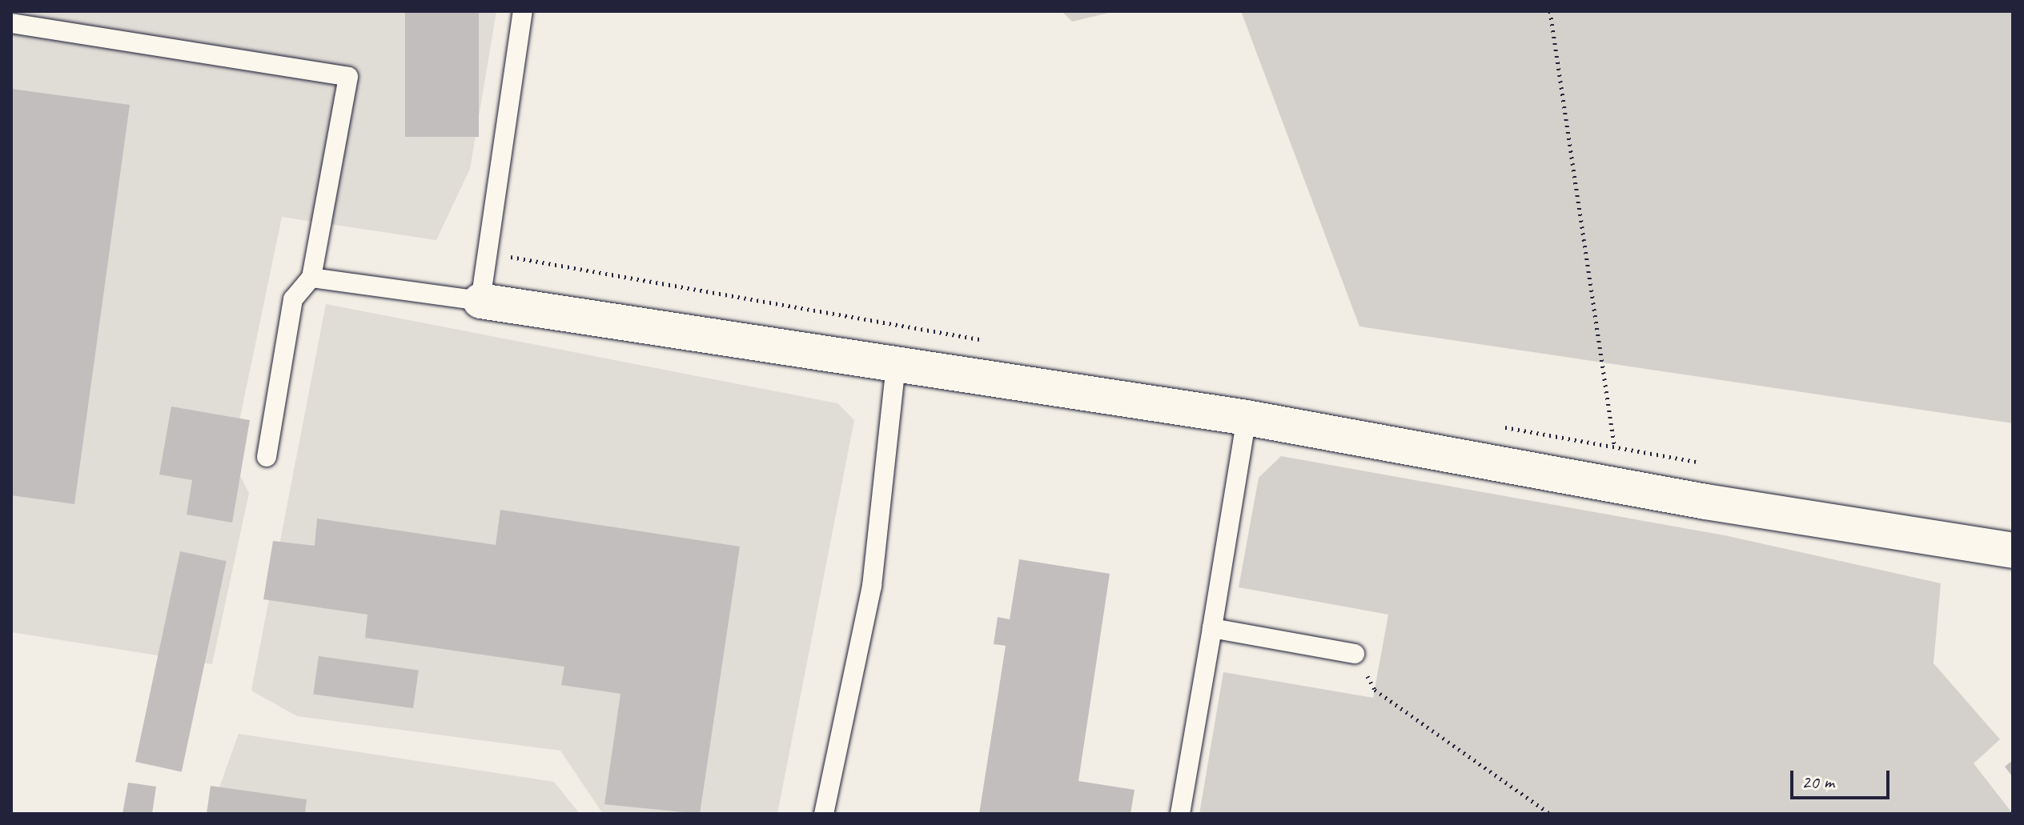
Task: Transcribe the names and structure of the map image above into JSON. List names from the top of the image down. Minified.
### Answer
{"scale_bar":"20 m"}
